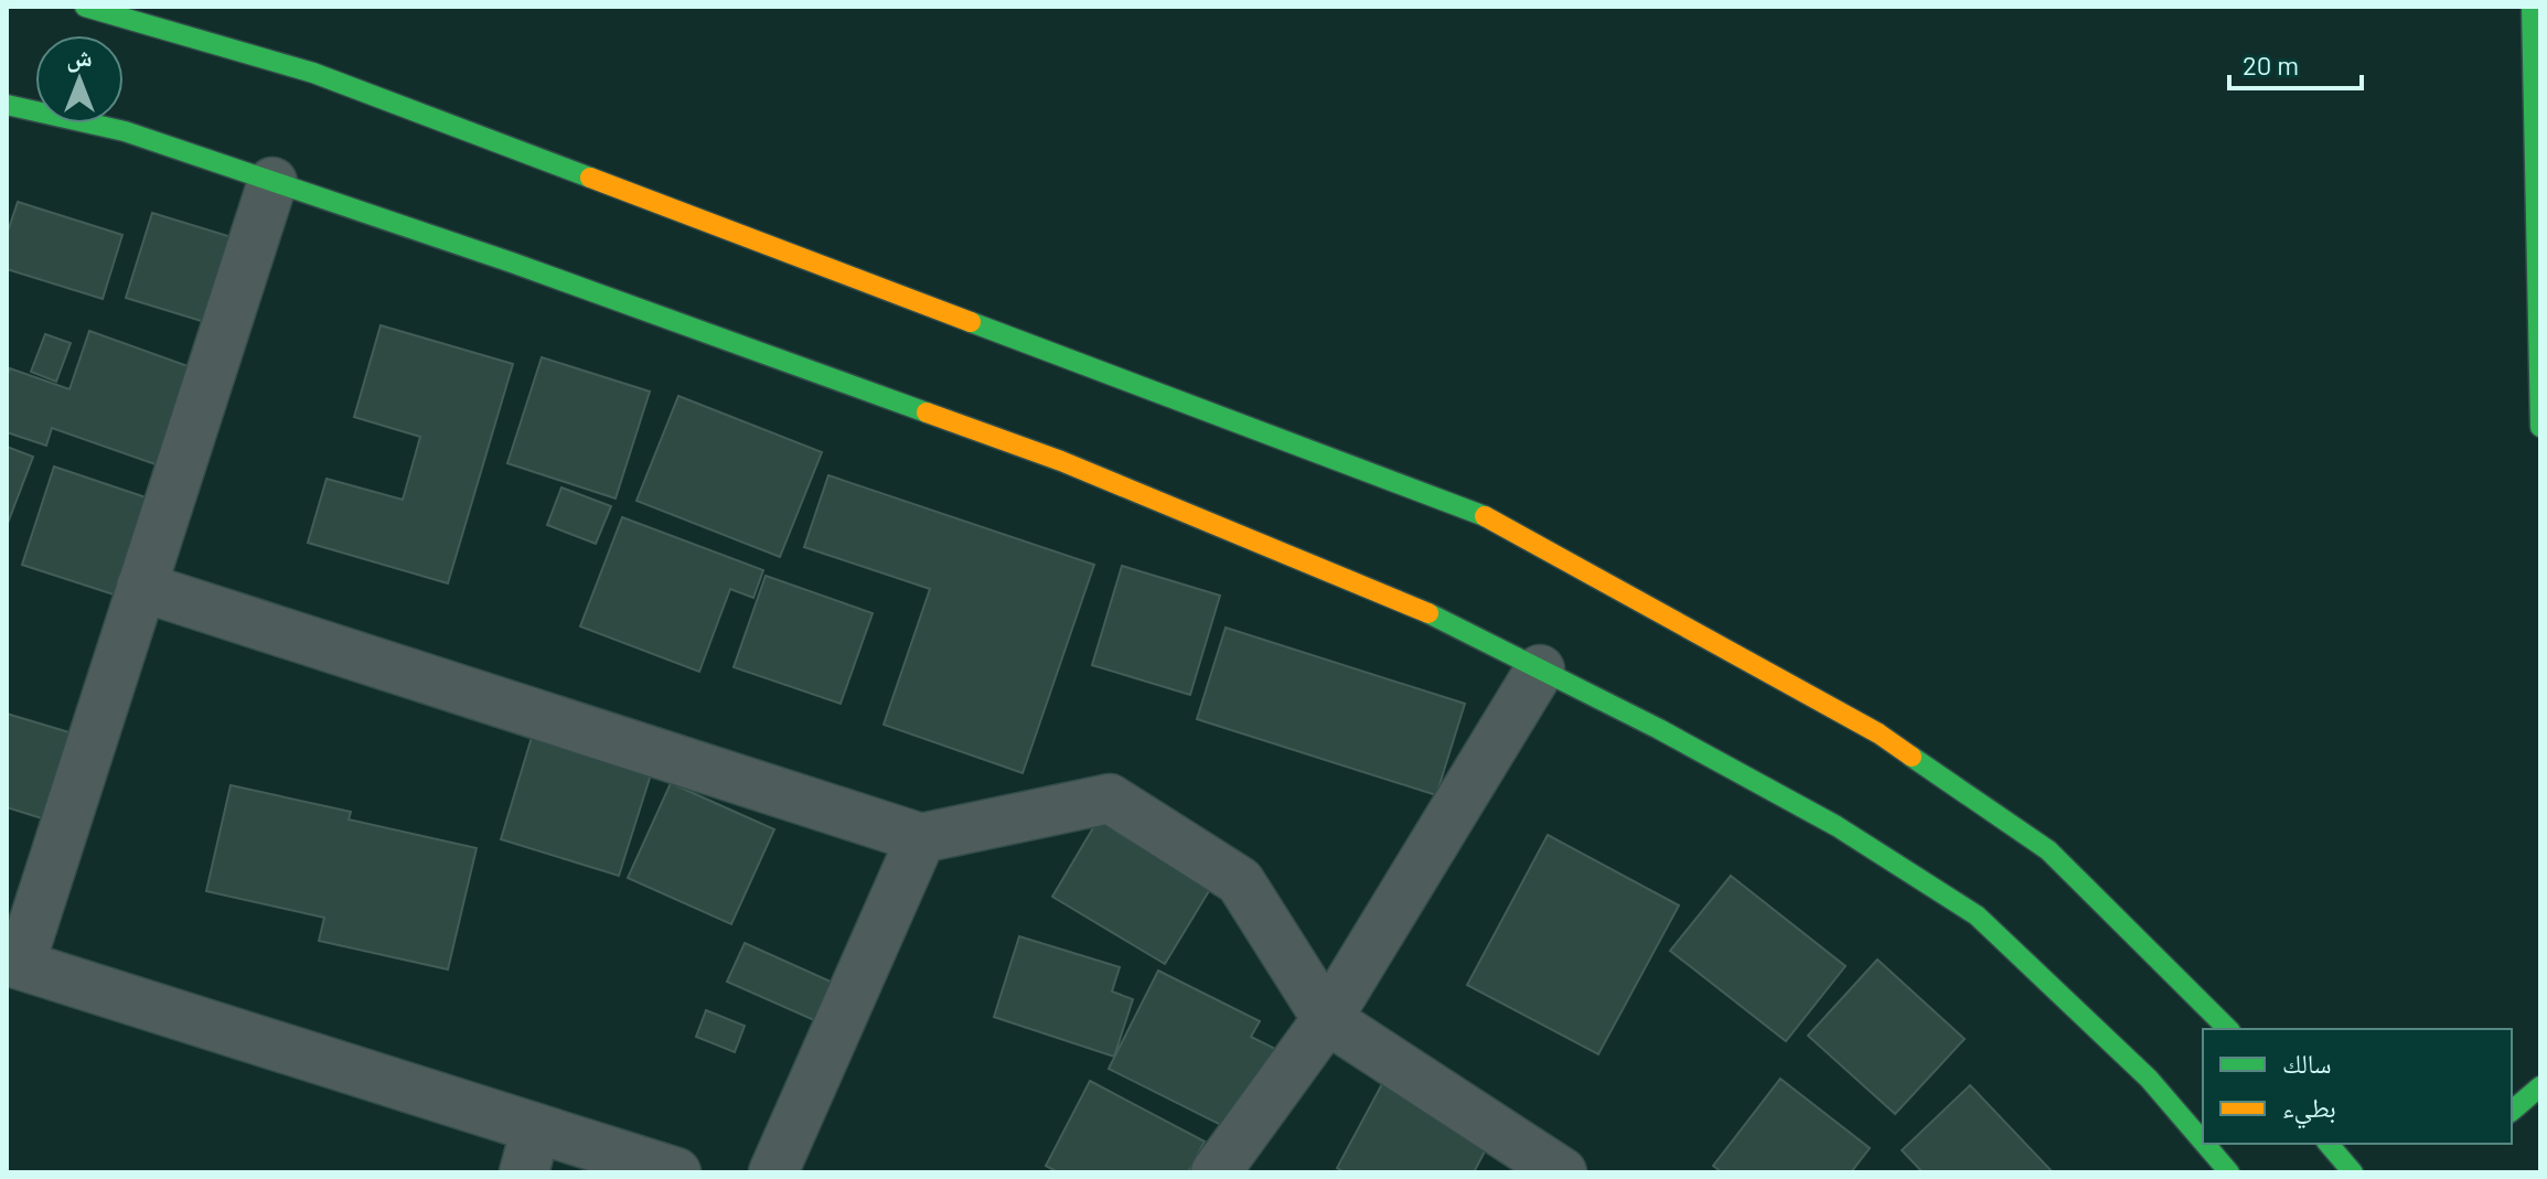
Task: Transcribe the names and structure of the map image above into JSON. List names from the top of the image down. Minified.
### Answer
{"legend":["سالك","بطيء"],"scale_bar":"20 m","north":"top"}
